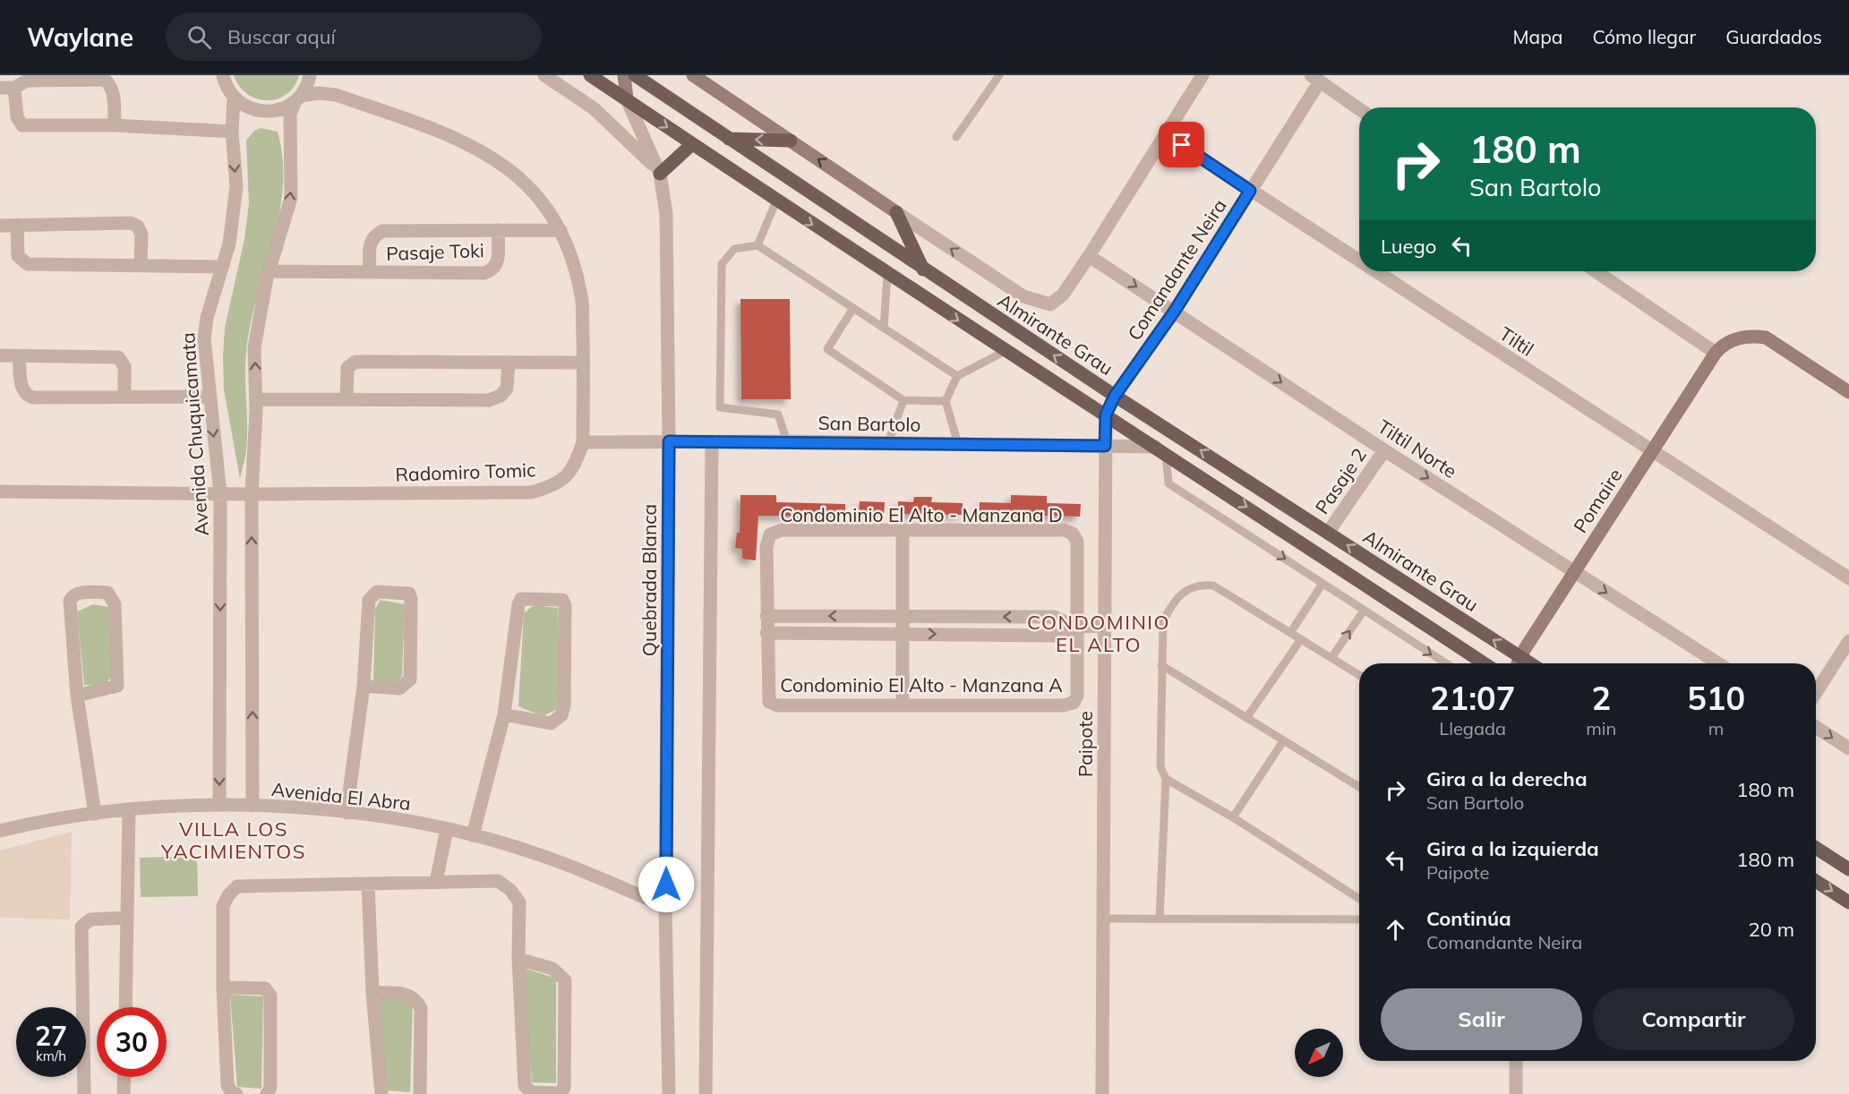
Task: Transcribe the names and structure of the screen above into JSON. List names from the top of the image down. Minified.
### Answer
{"streets":{"main road":["Almirante Grau"],"street":["Pasaje Toki","Comandante Neira","Tiltil","San Bartolo","Avenida Chuquicamata","Tiltil Norte","Radomiro Tomic","Pasaje 2","Pomaire","Condominio El Alto - Manzana D","Quebrada Blanca","Condominio El Alto - Manzana A","Paipote","Avenida El Abra"]},"crossings":[["Pasaje Toki","Radomiro Tomic"],["Comandante Neira","Almirante Grau"],["Comandante Neira","Tiltil"],["Comandante Neira","Tiltil Norte"],["Comandante Neira","Paipote"],["Almirante Grau","Tiltil Norte"],["Almirante Grau","Pasaje 2"],["Almirante Grau","Pomaire"],["Almirante Grau","Paipote"],["Tiltil","Pomaire"],["San Bartolo","Radomiro Tomic"],["San Bartolo","Quebrada Blanca"],["San Bartolo","Paipote"],["Avenida Chuquicamata","Radomiro Tomic"],["Avenida Chuquicamata","Avenida El Abra"],["Tiltil Norte","Pasaje 2"],["Tiltil Norte","Pomaire"],["Condominio El Alto - Manzana D","Condominio El Alto - Manzana A"],["Quebrada Blanca","Avenida El Abra"]],"one_way":["Tiltil Norte"],"districts":["CONDOMINIO EL ALTO","VILLA LOS YACIMIENTOS"],"north":"bottom left","page":{"header":"Waylane","search":"Buscar aquí","nav":["Mapa","Cómo llegar","Guardados"],"turn":["180 m","San Bartolo"],"then":"Luego","eta":["21:07","Llegada","2","min","510","m"],"list":[{"name":"Gira a la derecha","note":"San Bartolo","value":"180 m"},{"name":"Gira a la izquierda","note":"Paipote","value":"180 m"},{"name":"Continúa","note":"Comandante Neira","value":"20 m"}],"buttons":["Salir","Compartir"],"speed":"27 km/h","limit":"30"}}
